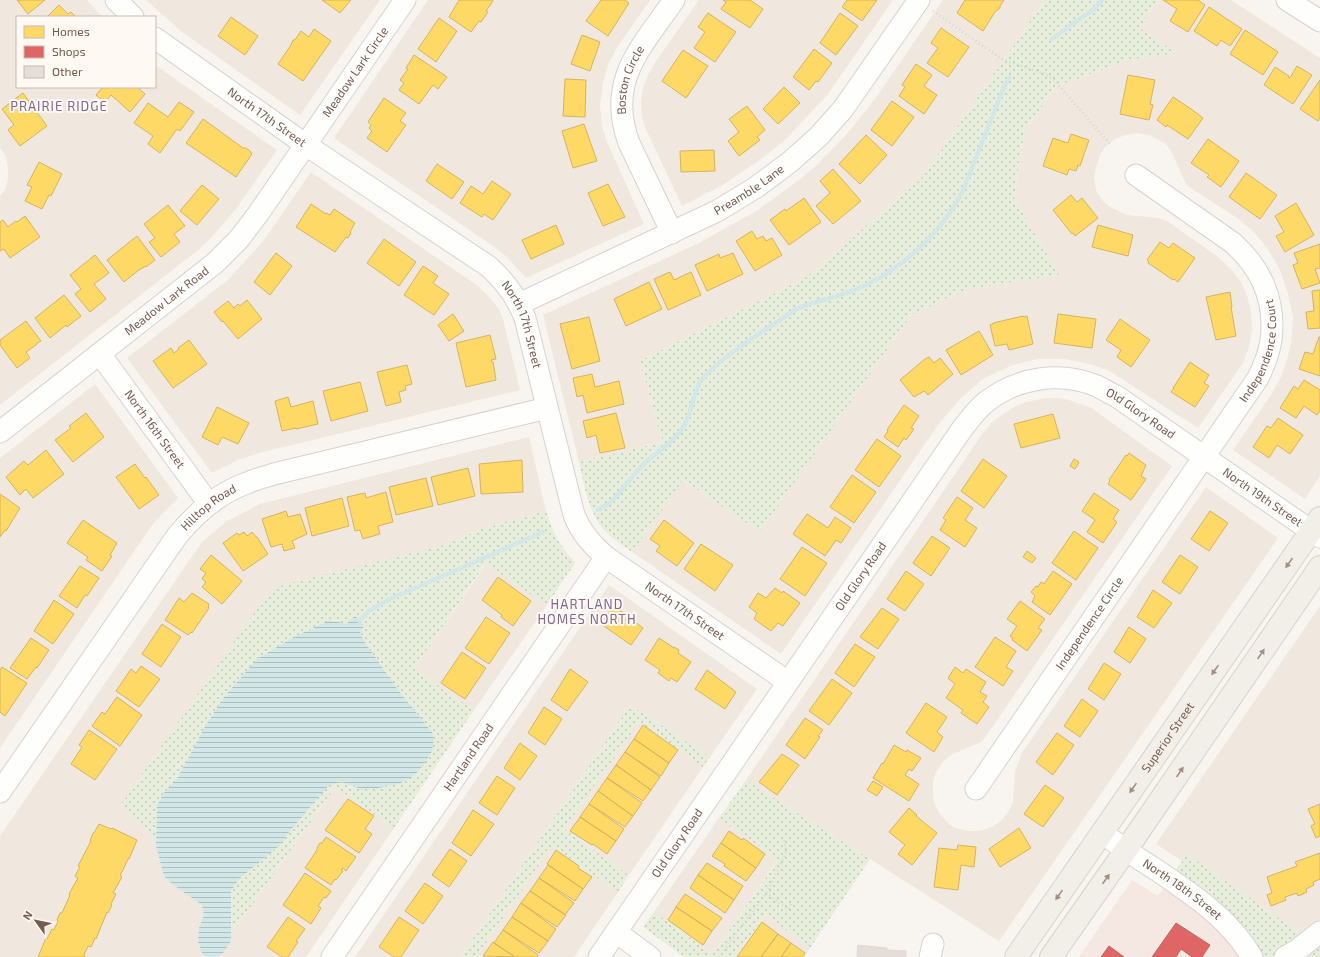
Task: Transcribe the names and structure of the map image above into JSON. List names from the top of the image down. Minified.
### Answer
{"streets":{"main road":["Superior Street"],"street":["Meadow Lark Circle","Boston Circle","North 17th Street","Preamble Lane","Meadow Lark Road","Independence Court","Old Glory Road","North 16th Street","North 19th Street","Hilltop Road","Independence Circle","Hartland Road","North 18th Street"]},"crossings":[["Meadow Lark Circle","North 17th Street"],["Meadow Lark Circle","Meadow Lark Road"],["Boston Circle","Preamble Lane"],["North 17th Street","Preamble Lane"],["North 17th Street","Meadow Lark Road"],["North 17th Street","Old Glory Road"],["North 17th Street","Hilltop Road"],["North 17th Street","Hartland Road"],["Meadow Lark Road","North 16th Street"],["Independence Court","Old Glory Road"],["Independence Court","North 19th Street"],["Independence Court","Independence Circle"],["Old Glory Road","North 19th Street"],["Old Glory Road","Independence Circle"],["North 16th Street","Hilltop Road"],["North 19th Street","Independence Circle"],["North 19th Street","Superior Street"],["Superior Street","North 18th Street"]],"districts":["PRAIRIE RIDGE","HARTLAND HOMES NORTH"],"legend":["Homes","Shops","Other"],"north":"top left"}
